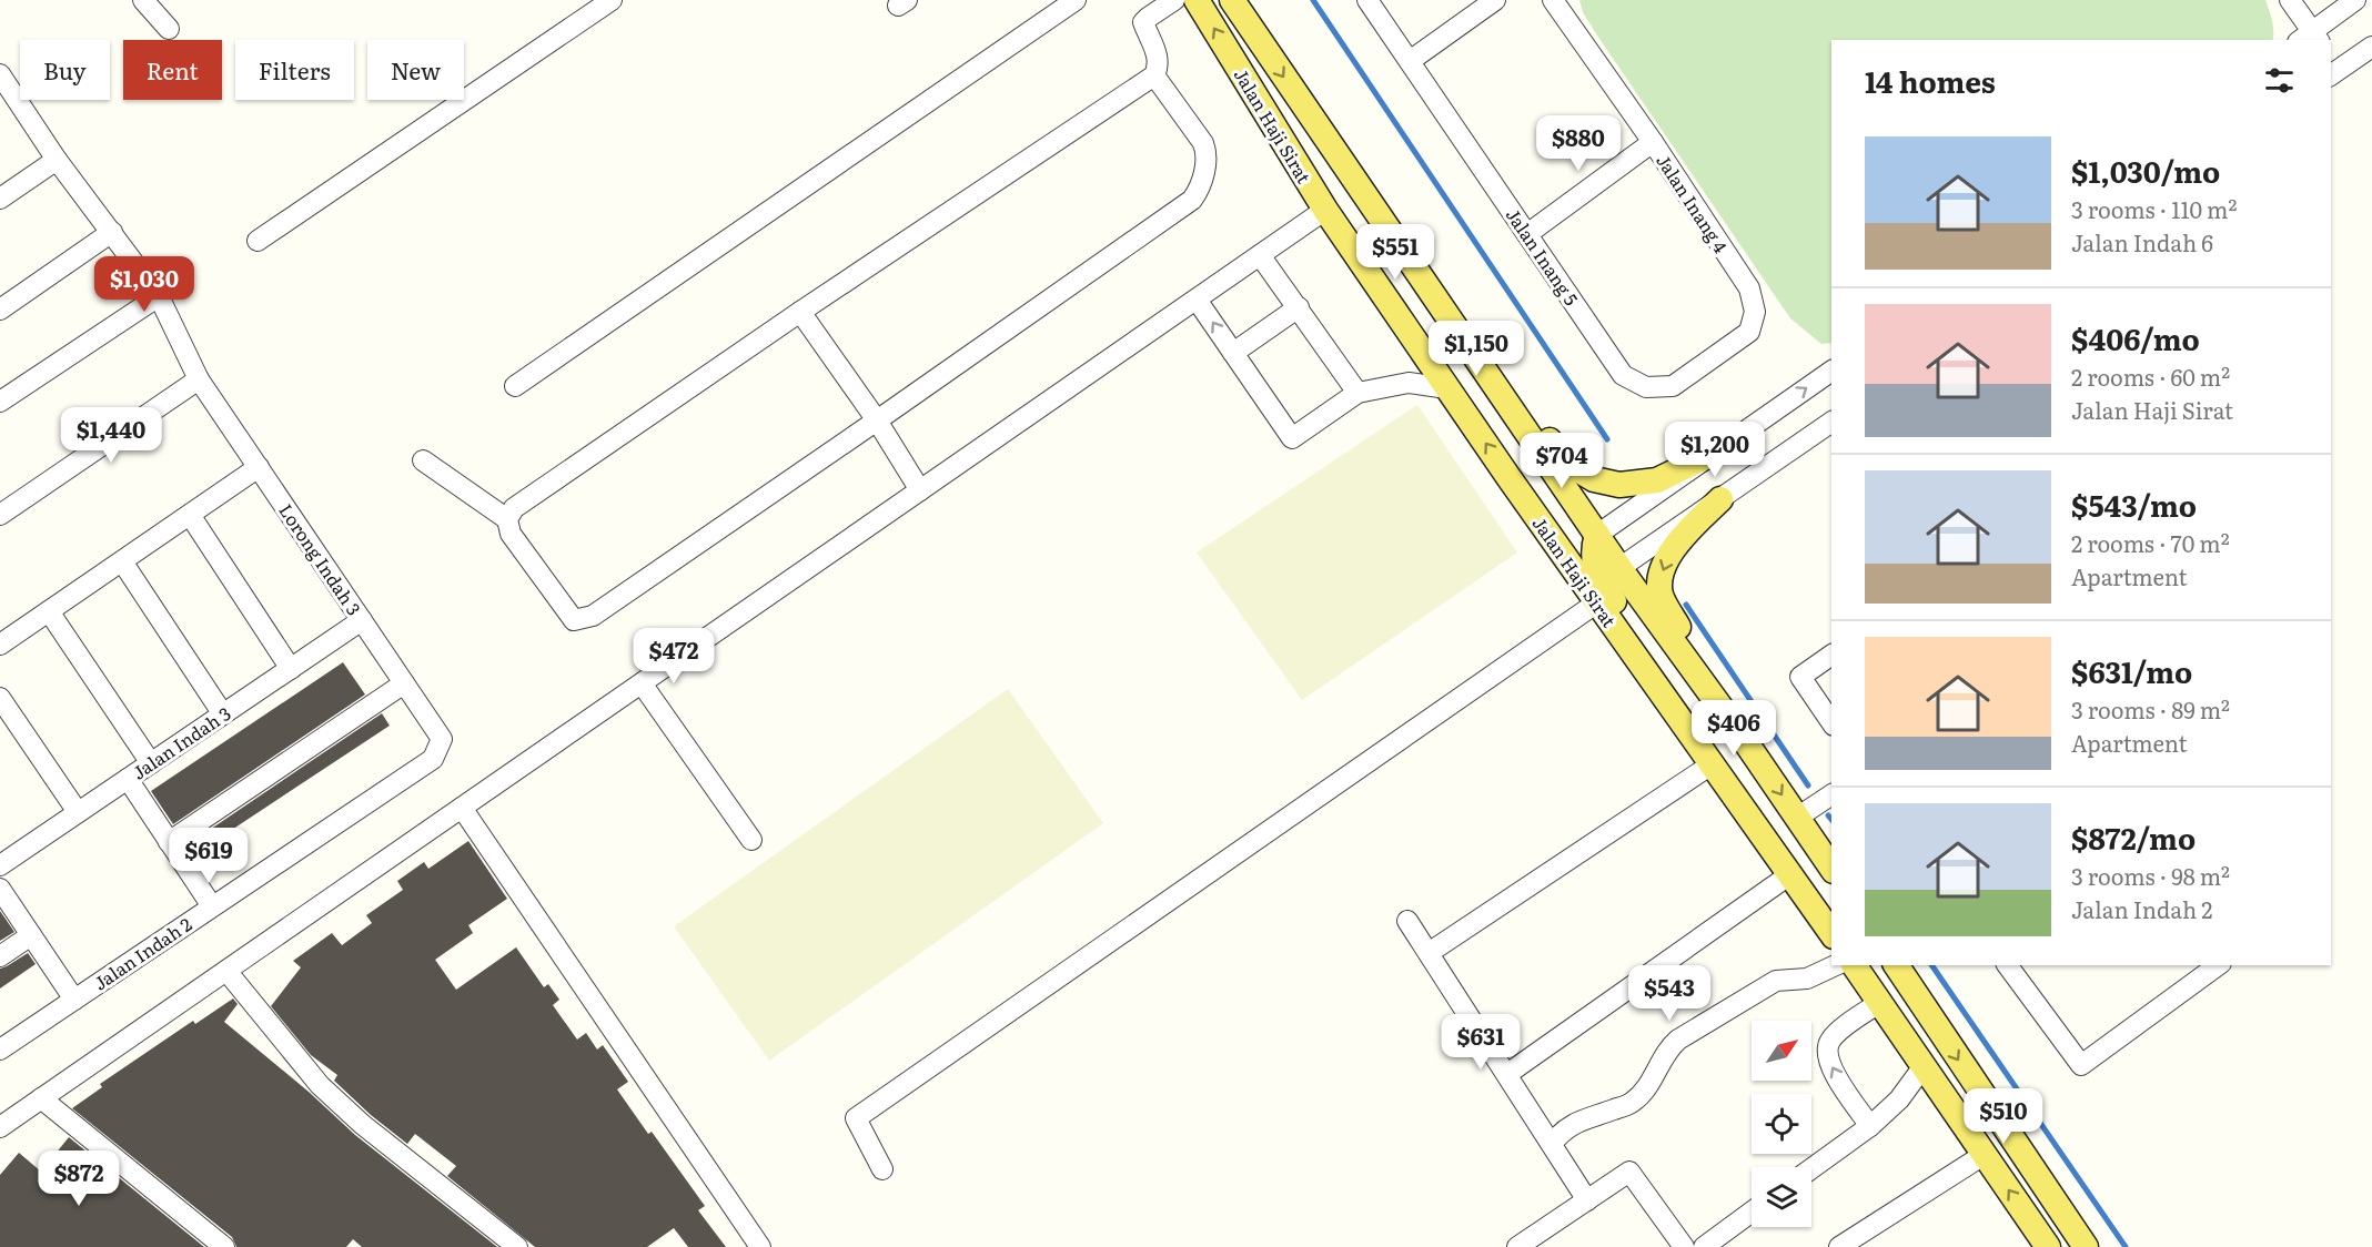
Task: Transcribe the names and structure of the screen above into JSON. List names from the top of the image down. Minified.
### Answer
{"streets":{"main road":["Jalan Haji Sirat"],"street":["Jalan Inang 4","Jalan Inang 5","Lorong Indah 3","Jalan Indah 3","Jalan Indah 2"]},"crossings":[["Jalan Inang 4","Jalan Inang 5"],["Lorong Indah 3","Jalan Indah 3"],["Lorong Indah 3","Jalan Indah 2"]],"north":"top right","page":{"chip":["Buy","Rent","Filters","New"],"heading":"14 homes","price":["$880","$551","$1,030","$1,150","$1,440","$1,200","$704","$472","$406","$619","$543","$631","$510","$872"],"list":[{"name":"$1,030/mo","note":"3 rooms · 110 m² · Jalan Indah 6"},{"name":"$406/mo","note":"2 rooms · 60 m² · Jalan Haji Sirat"},{"name":"$543/mo","note":"2 rooms · 70 m² · Apartment"},{"name":"$631/mo","note":"3 rooms · 89 m² · Apartment"},{"name":"$872/mo","note":"3 rooms · 98 m² · Jalan Indah 2"}]}}
